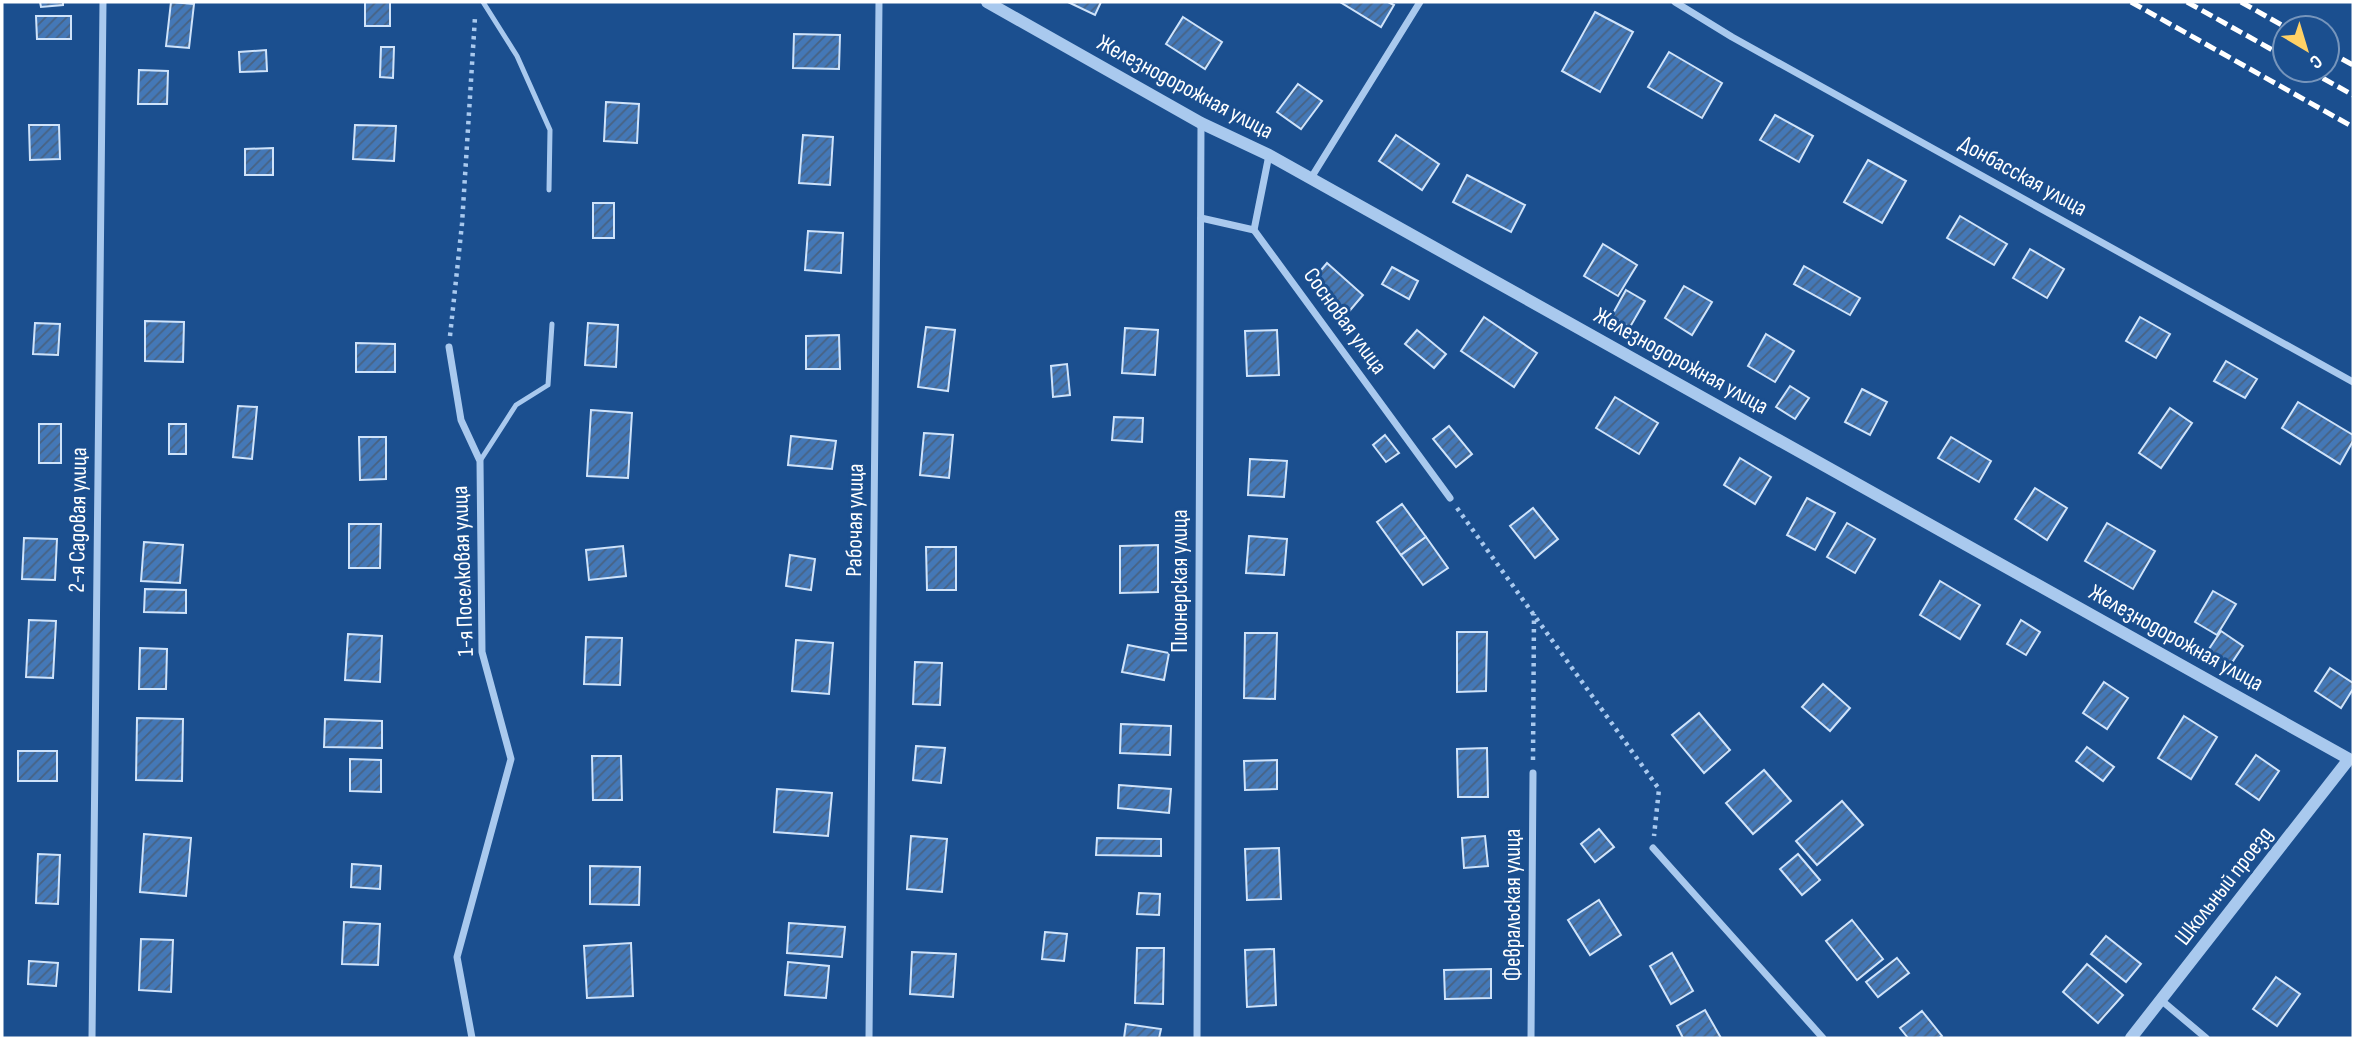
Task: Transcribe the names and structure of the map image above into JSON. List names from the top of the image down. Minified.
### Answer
{"streets":{"street":["Железнодорожная улица","Донбасская улица","Сосновая улица","2-я Садовая улица","Рабочая улица","1-я Поселковая улица","Пионерская улица","Школьный проезд","Февральская улица"]},"crossings":[["Железнодорожная улица","Пионерская улица"],["Железнодорожная улица","Школьный проезд"]],"north":"bottom right"}
